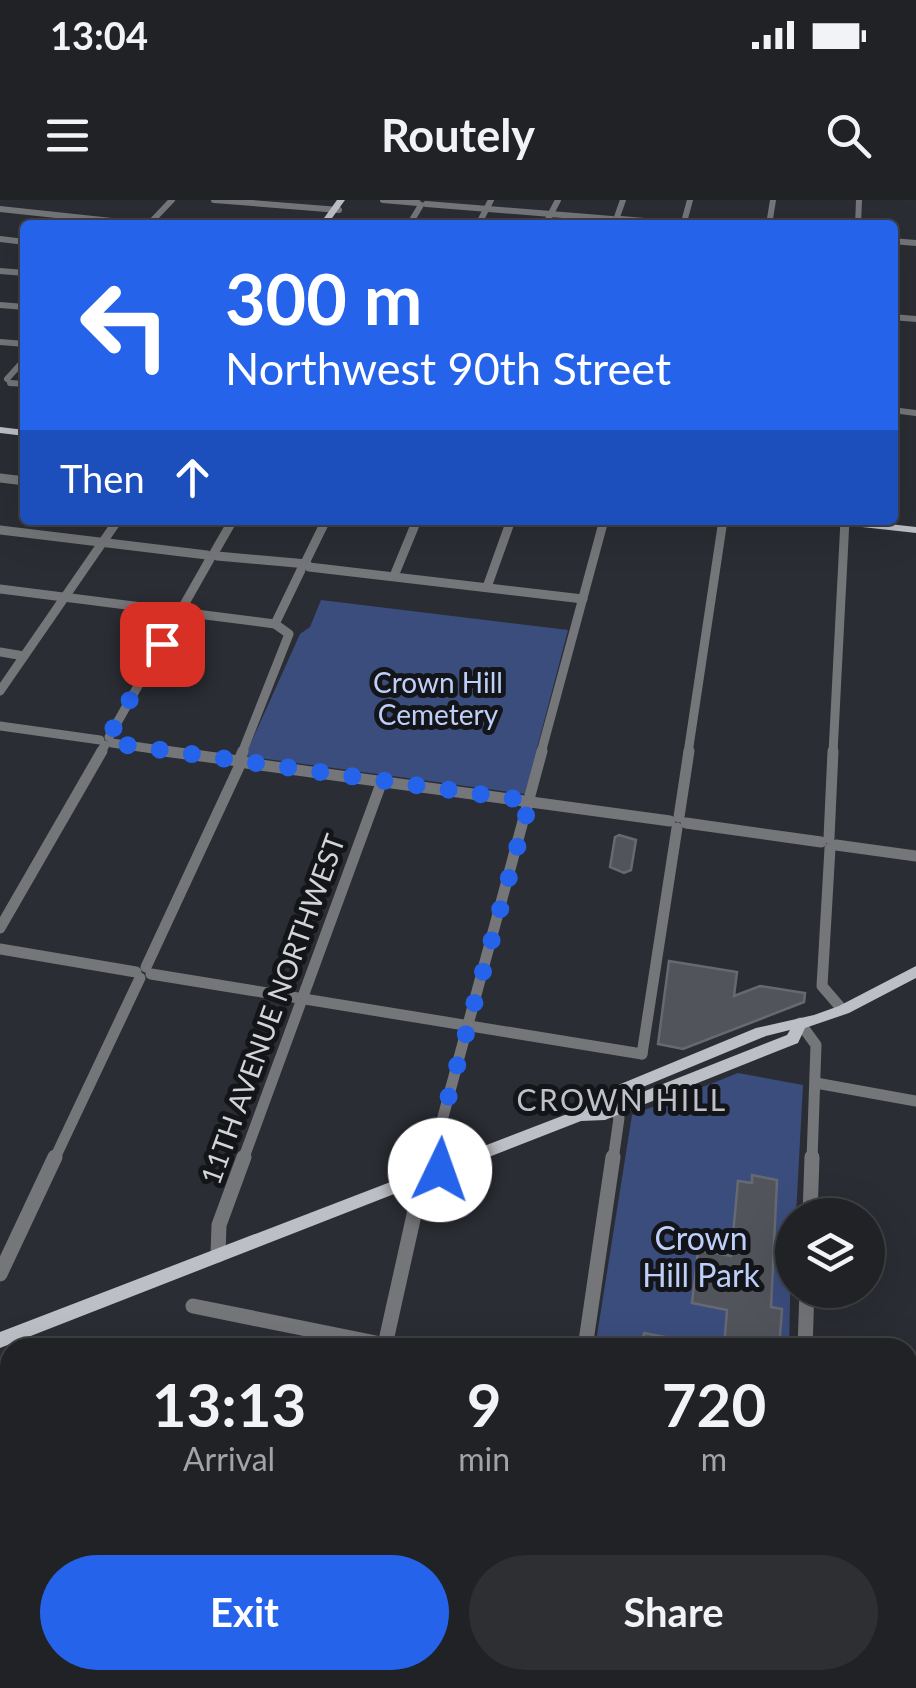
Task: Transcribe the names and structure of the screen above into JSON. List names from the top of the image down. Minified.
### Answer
{"streets":{"street":["11TH AVENUE NORTHWEST"]},"districts":["CROWN HILL"],"parks":["Crown Hill Cemetery","Crown Hill Park"],"page":{"status":"13:04","header":"Routely","turn":["300 m","Northwest 90th Street"],"then":"Then","eta":["13:13","Arrival","9","min","720","m"],"buttons":["Exit","Share"]}}
